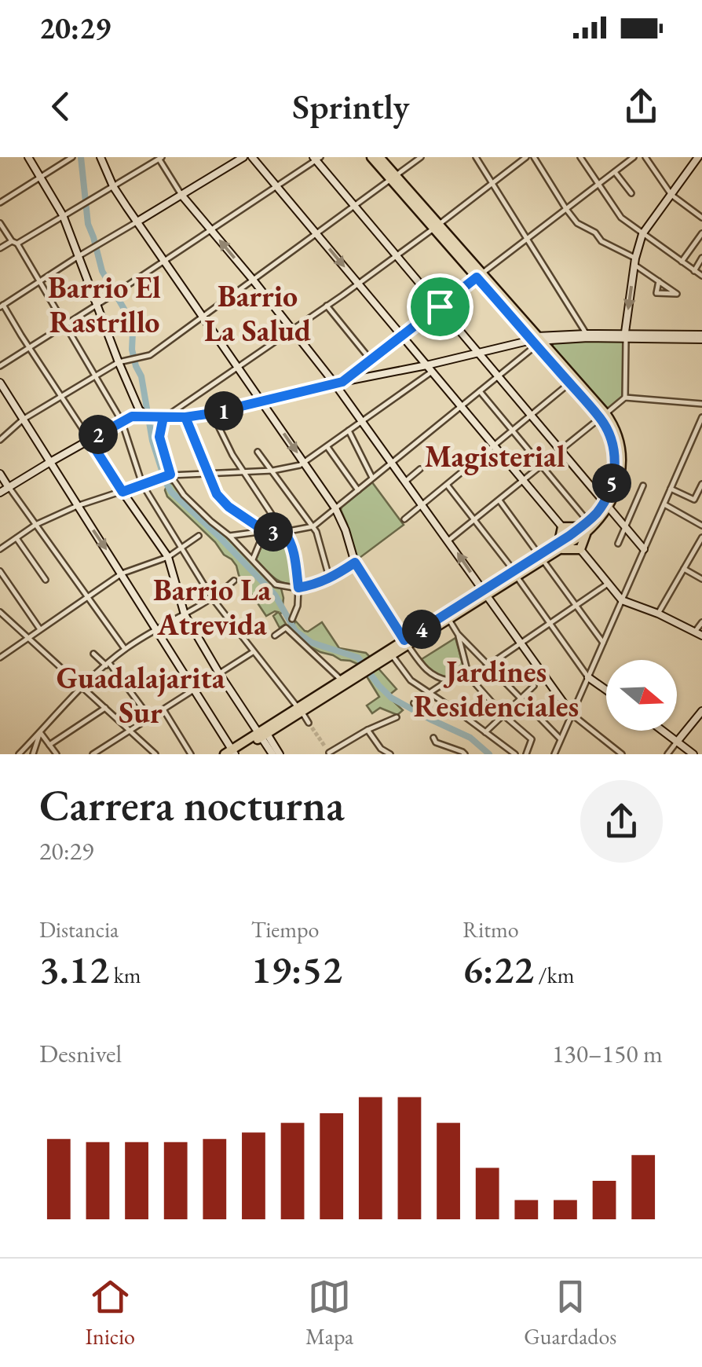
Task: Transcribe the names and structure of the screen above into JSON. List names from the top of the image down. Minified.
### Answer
{"districts":["Barrio El Rastrillo","Barrio La Salud","Magisterial","Barrio La Atrevida","Jardines Residenciales","Guadalajarita Sur"],"north":"right","page":{"status":"20:29","header":"Sprintly","pins":["1","2","5","3","4"],"heading":["Carrera nocturna","20:29"],"stats":[["Distancia","3.12 km"],["Tiempo","19:52"],["Ritmo","6:22 /km"]],"chart":["Desnivel","130–150 m"],"tabs":["Inicio","Mapa","Guardados"]}}
